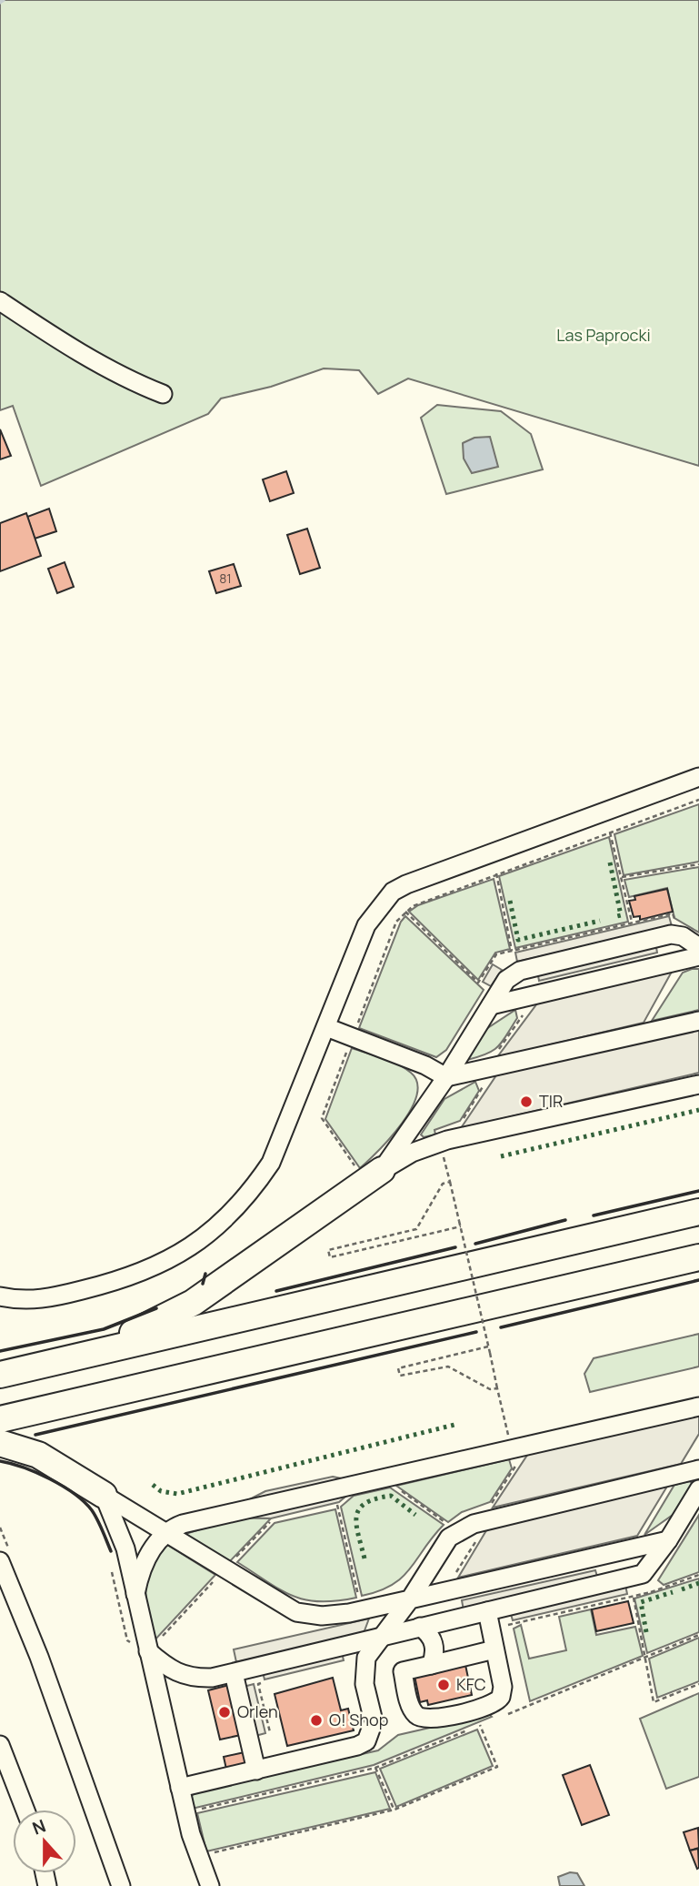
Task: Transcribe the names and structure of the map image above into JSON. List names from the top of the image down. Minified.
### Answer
{"parks":["Las Paprocki"],"places":["TIR","KFC","Orlen","O! Shop"],"house_numbers":["81"],"north":"top"}
